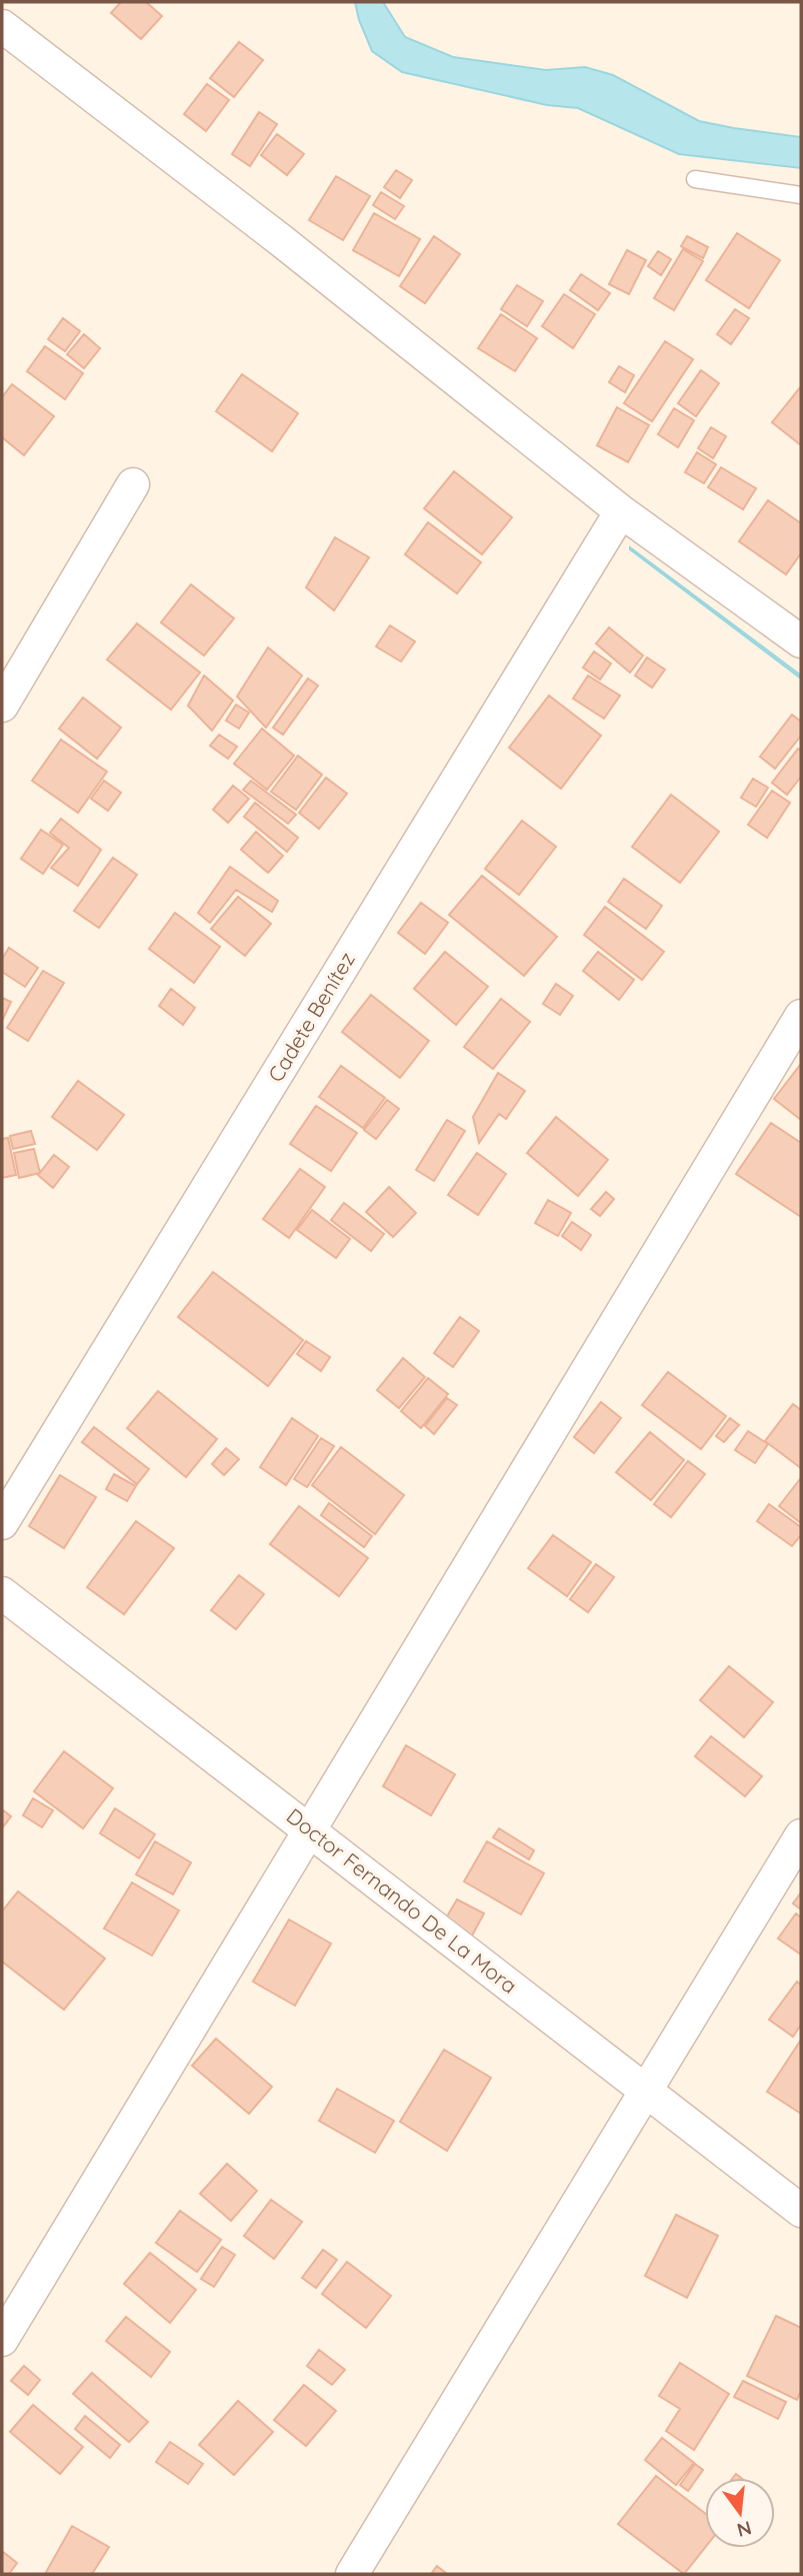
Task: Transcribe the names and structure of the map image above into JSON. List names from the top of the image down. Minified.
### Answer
{"streets":{"street":["Cadete Benítez","Doctor Fernando De La Mora"]},"north":"bottom"}
